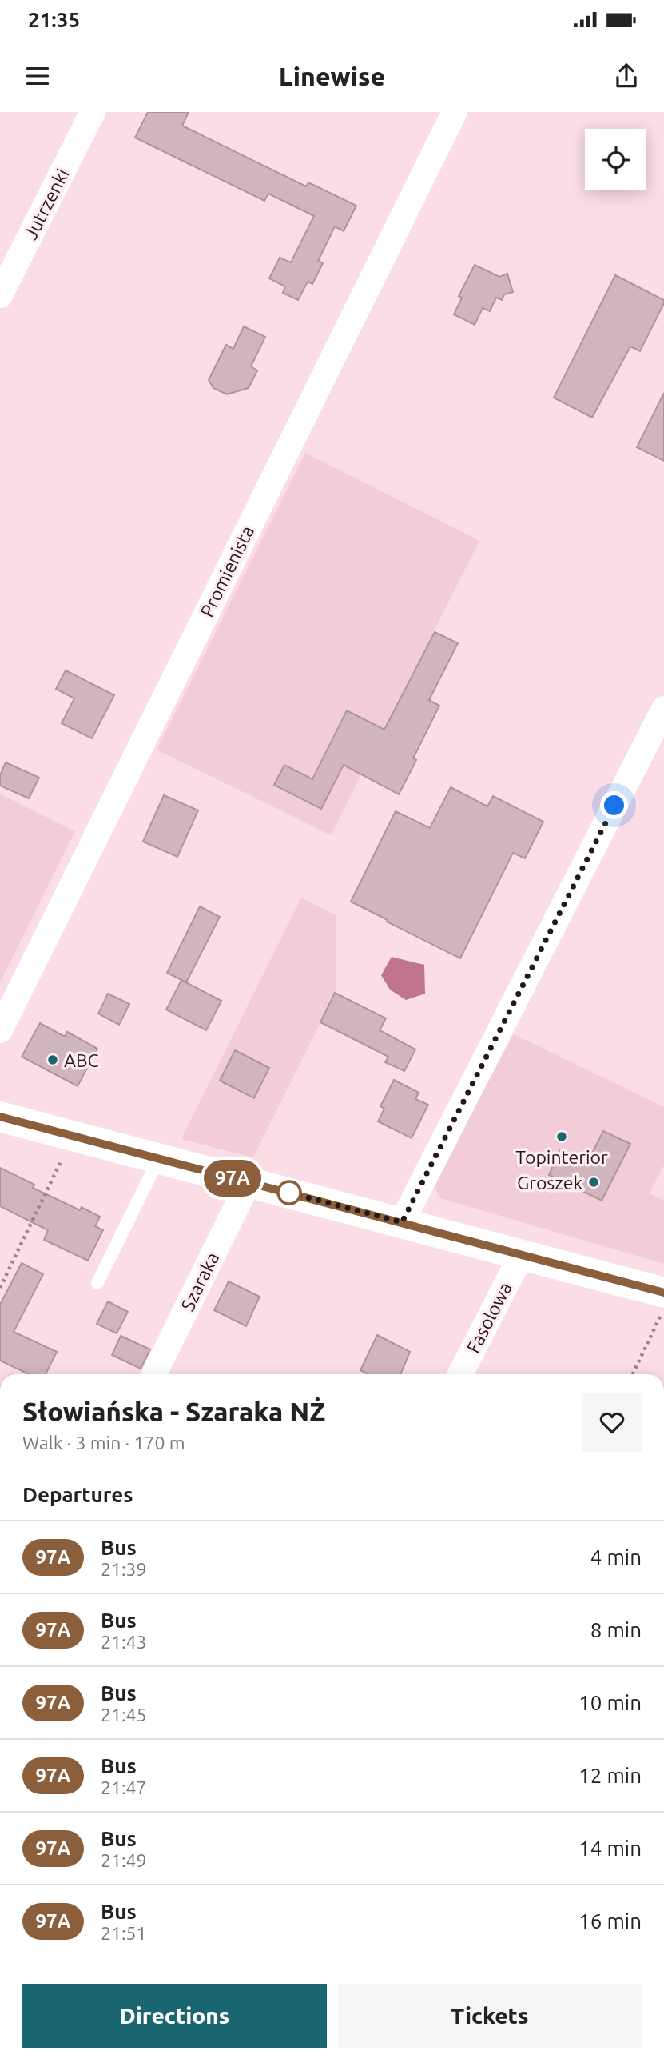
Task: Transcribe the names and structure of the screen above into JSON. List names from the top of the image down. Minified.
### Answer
{"streets":{"street":["Jutrzenki","Promienista","Szaraka","Fasolowa"]},"places":["ABC","Topinterior","Groszek"],"lines":["bus line 97A"],"page":{"status":"21:35","header":"Linewise","on_map":"97A","heading":[["Słowiańska - Szaraka NŻ","Walk · 3 min · 170 m"],"Departures"],"list":[{"mark":"97A","name":"Bus","note":"21:39","value":"4 min"},{"mark":"97A","name":"Bus","note":"21:43","value":"8 min"},{"mark":"97A","name":"Bus","note":"21:45","value":"10 min"},{"mark":"97A","name":"Bus","note":"21:47","value":"12 min"},{"mark":"97A","name":"Bus","note":"21:49","value":"14 min"},{"mark":"97A","name":"Bus","note":"21:51","value":"16 min"}],"buttons":["Directions","Tickets"]}}
